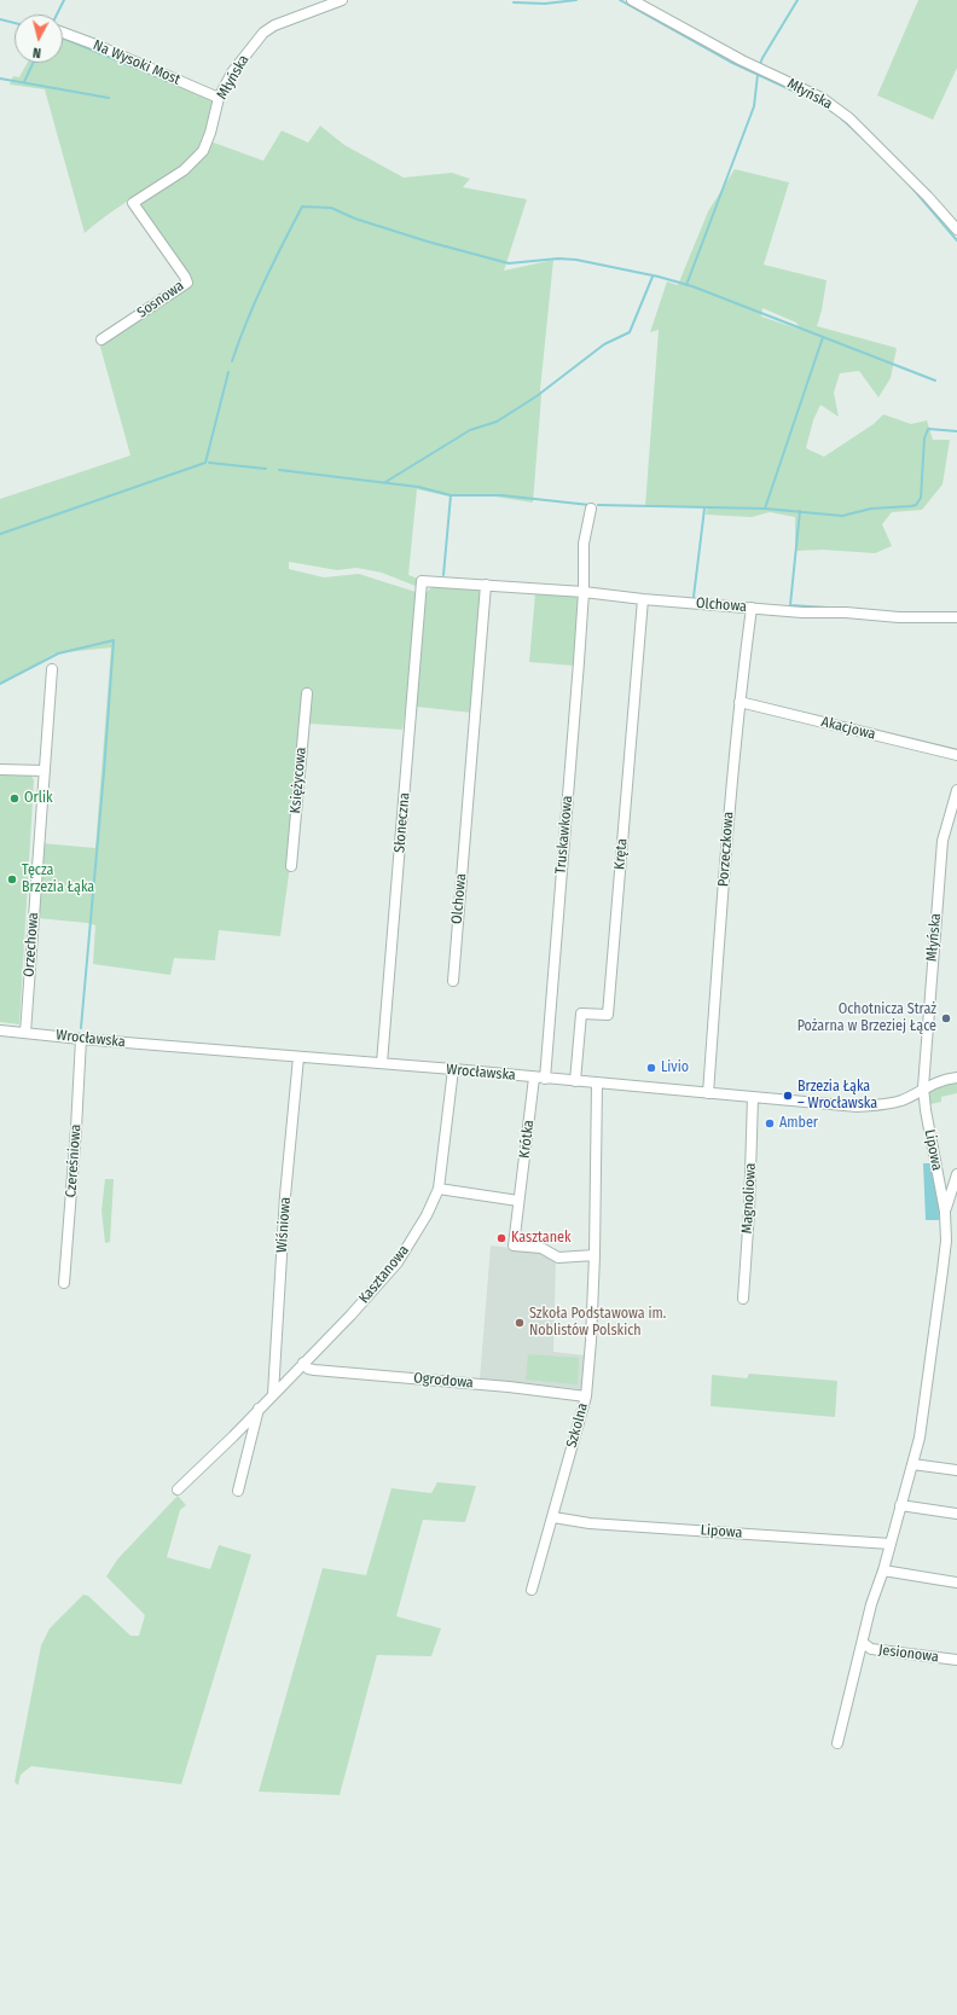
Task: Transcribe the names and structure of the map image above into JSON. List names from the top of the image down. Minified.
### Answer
{"streets":{"street":["Na Wysoki Most","Młyńska","Sosnowa","Olchowa","Akacjowa","Księżycowa","Słoneczna","Truskawkowa","Porzeczkowa","Kręta","Orzechowa","Wrocławska","Krótka","Lipowa","Czereśniowa","Magnoliowa","Wiśniowa","Kasztanowa","Ogrodowa","Szkolna","Jesionowa"]},"crossings":[["Na Wysoki Most","Młyńska"],["Młyńska","Sosnowa"],["Młyńska","Wrocławska"],["Młyńska","Lipowa"],["Olchowa","Słoneczna"],["Olchowa","Truskawkowa"],["Olchowa","Porzeczkowa"],["Olchowa","Kręta"],["Akacjowa","Porzeczkowa"],["Słoneczna","Wrocławska"],["Truskawkowa","Wrocławska"],["Truskawkowa","Krótka"],["Porzeczkowa","Wrocławska"],["Kręta","Wrocławska"],["Orzechowa","Wrocławska"],["Wrocławska","Krótka"],["Wrocławska","Lipowa"],["Wrocławska","Czereśniowa"],["Wrocławska","Magnoliowa"],["Wrocławska","Wiśniowa"],["Wrocławska","Kasztanowa"],["Wrocławska","Szkolna"],["Krótka","Szkolna"],["Lipowa","Szkolna"],["Lipowa","Jesionowa"],["Wiśniowa","Kasztanowa"],["Kasztanowa","Ogrodowa"],["Ogrodowa","Szkolna"]],"places":["Orlik","Tęcza Brzezia Łąka","Ochotnicza Straż Pożarna w Brzeziej Łące","Livio","Brzezia Łąka – Wrocławska","Amber","Kasztanek","Szkoła Podstawowa im. Noblistów Polskich"],"north":"bottom"}
